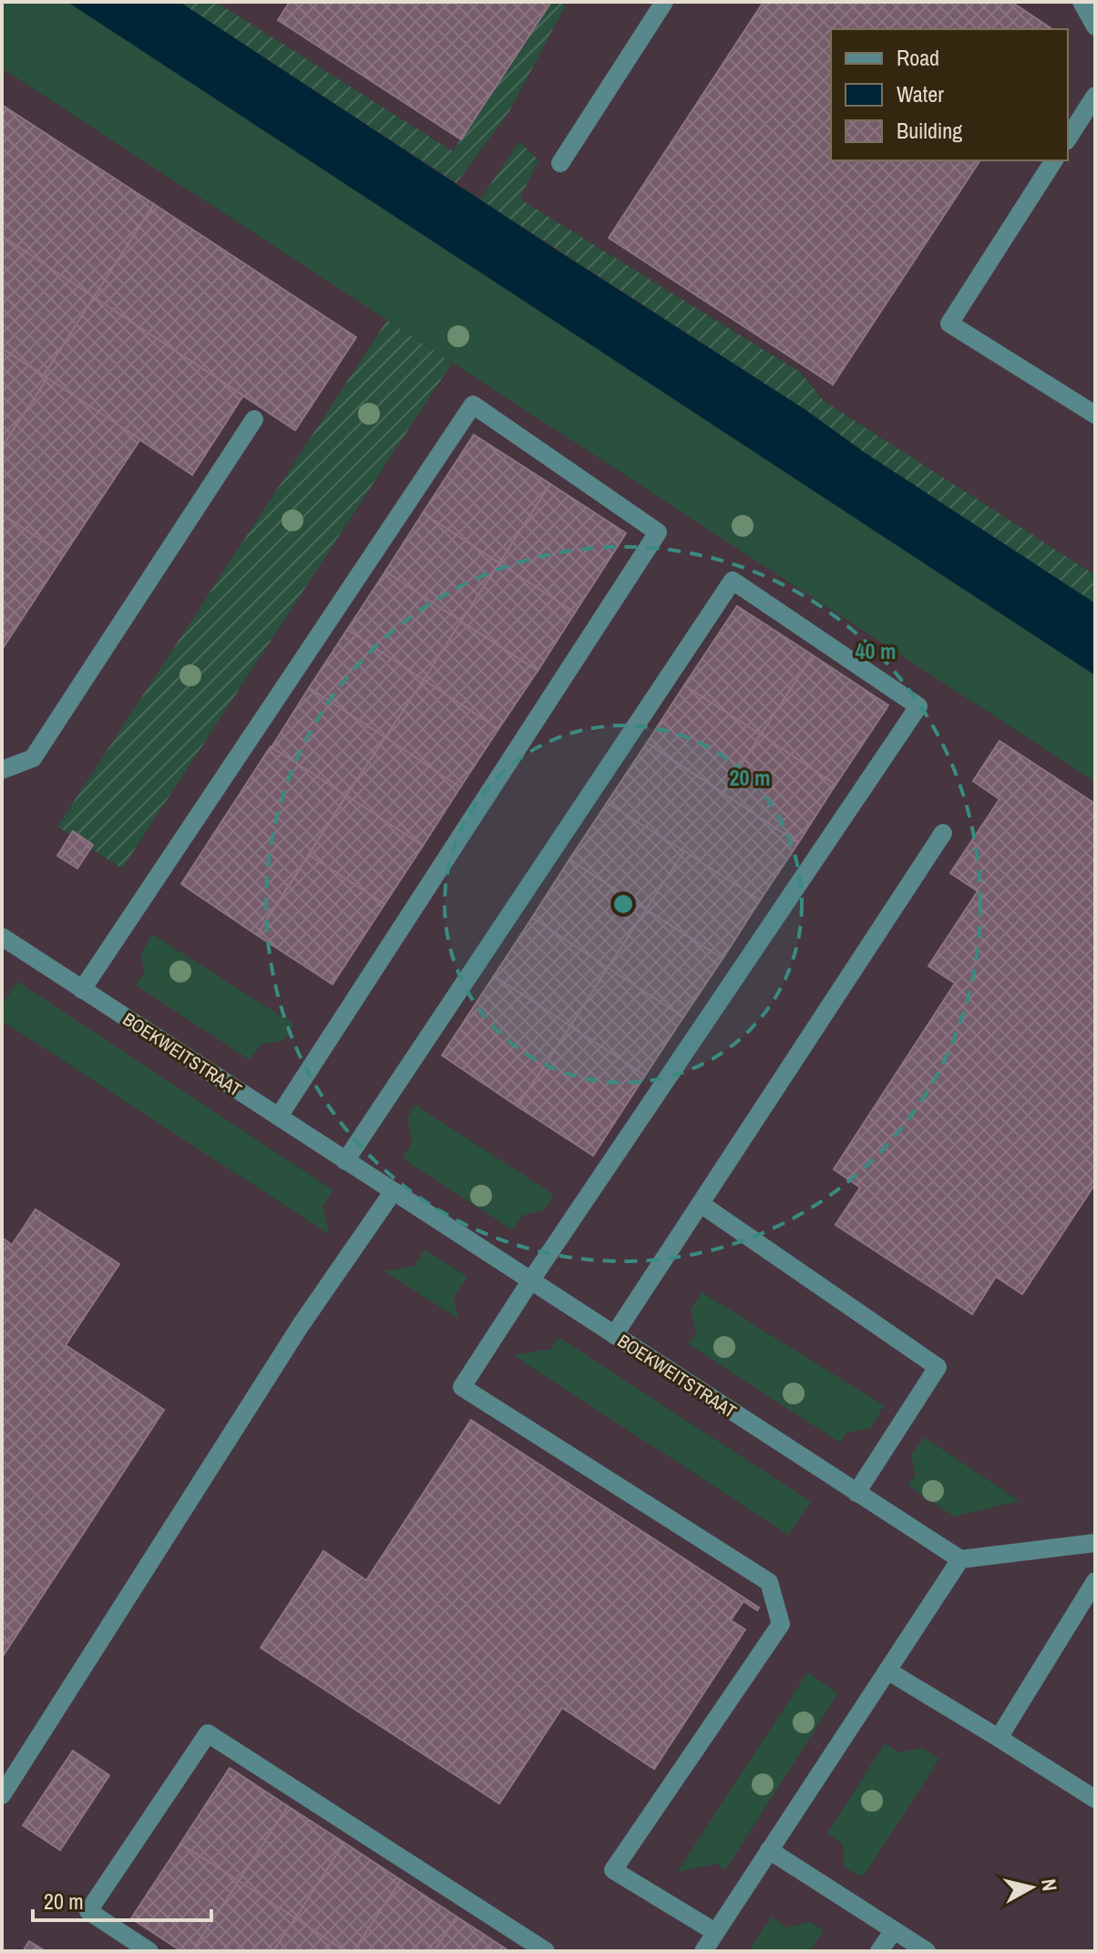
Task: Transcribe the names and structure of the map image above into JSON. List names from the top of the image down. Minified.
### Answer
{"streets":{"street":["BOEKWEITSTRAAT"]},"legend":["Road","Water","Building"],"scale_bar":"20 m","north":"right","rings":["40 m","20 m"]}
